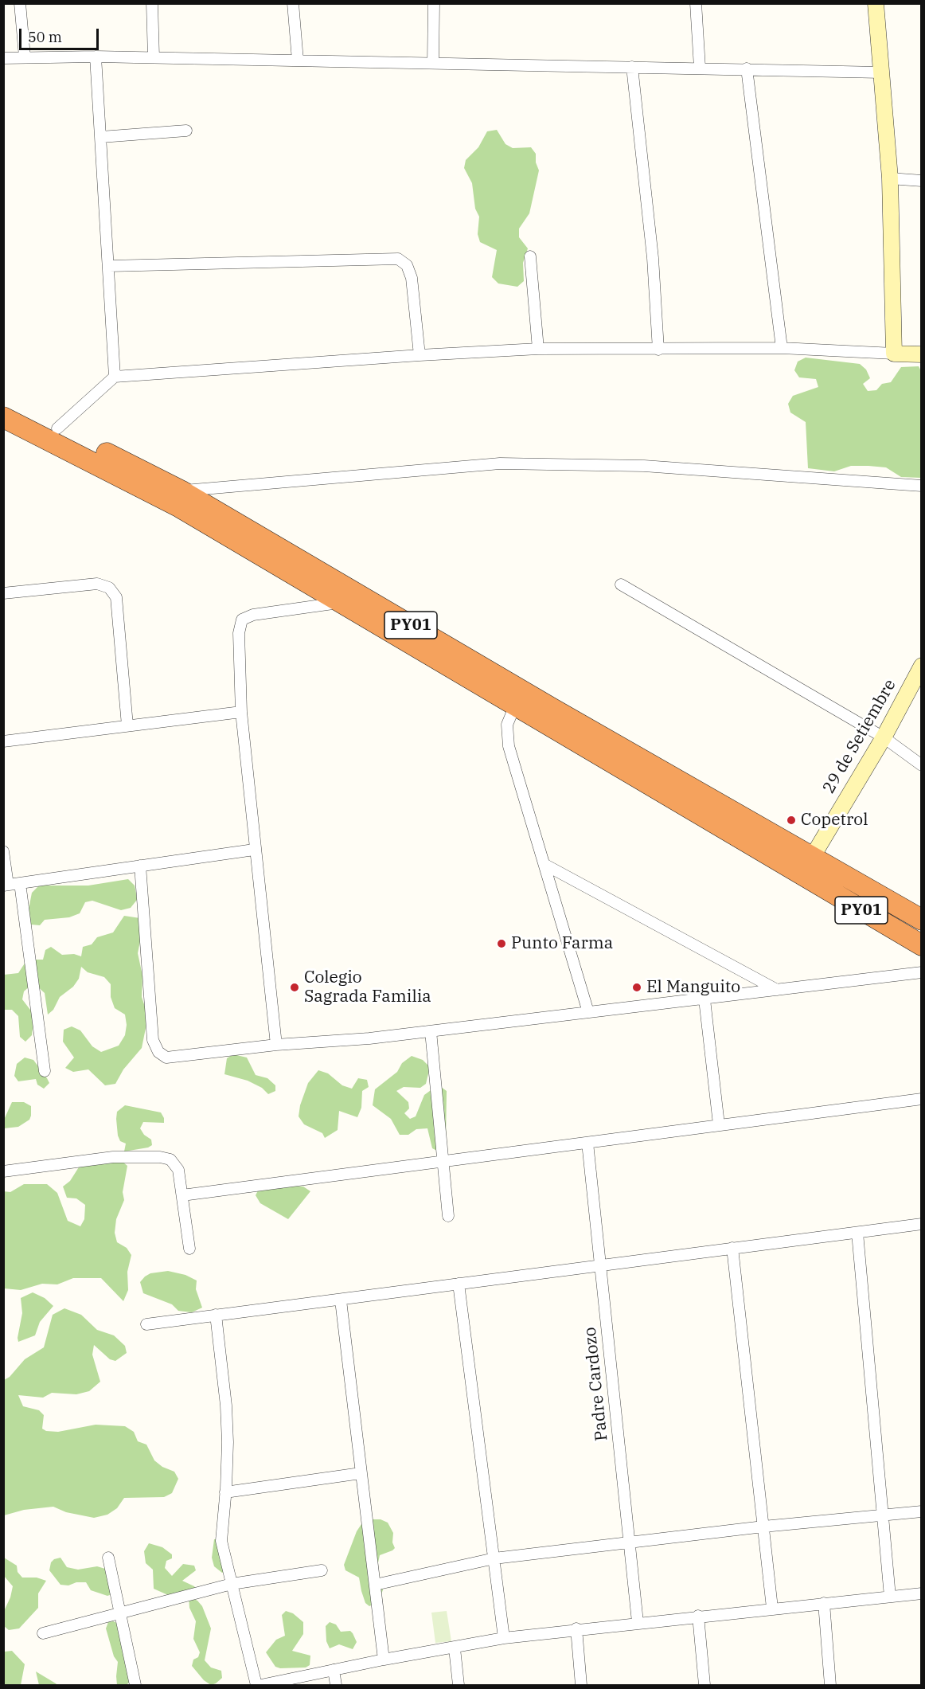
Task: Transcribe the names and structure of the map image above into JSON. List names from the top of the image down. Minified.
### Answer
{"streets":{"highway":["PY01"],"street":["29 de Setiembre","Padre Cardozo"]},"crossings":[["PY01","29 de Setiembre"]],"places":["Copetrol","Punto Farma","Colegio Sagrada Familia","El Manguito"],"scale_bar":"50 m"}
